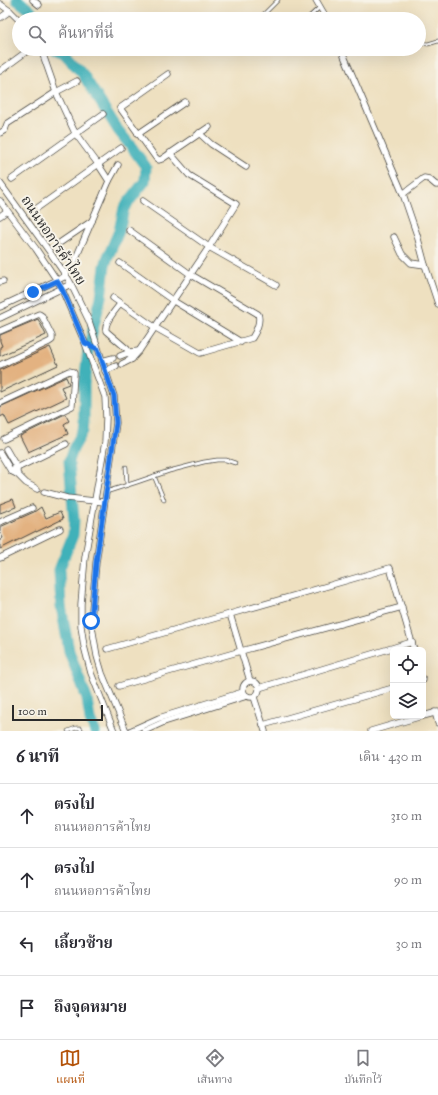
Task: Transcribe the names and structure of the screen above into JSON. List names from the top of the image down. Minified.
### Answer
{"streets":{"street":["ถนนหอการค้าไทย"]},"scale_bar":"100 m","page":{"search":"ค้นหาที่นี่","scale":"100 m","heading":["6 นาที","เดิน · 430 m"],"list":[["ตรงไป","ถนนหอการค้าไทย","310 m"],["ตรงไป","ถนนหอการค้าไทย","90 m"],["เลี้ยวซ้าย","30 m"],"ถึงจุดหมาย"],"nav":["แผนที่","เส้นทาง","บันทึกไว้"]}}
